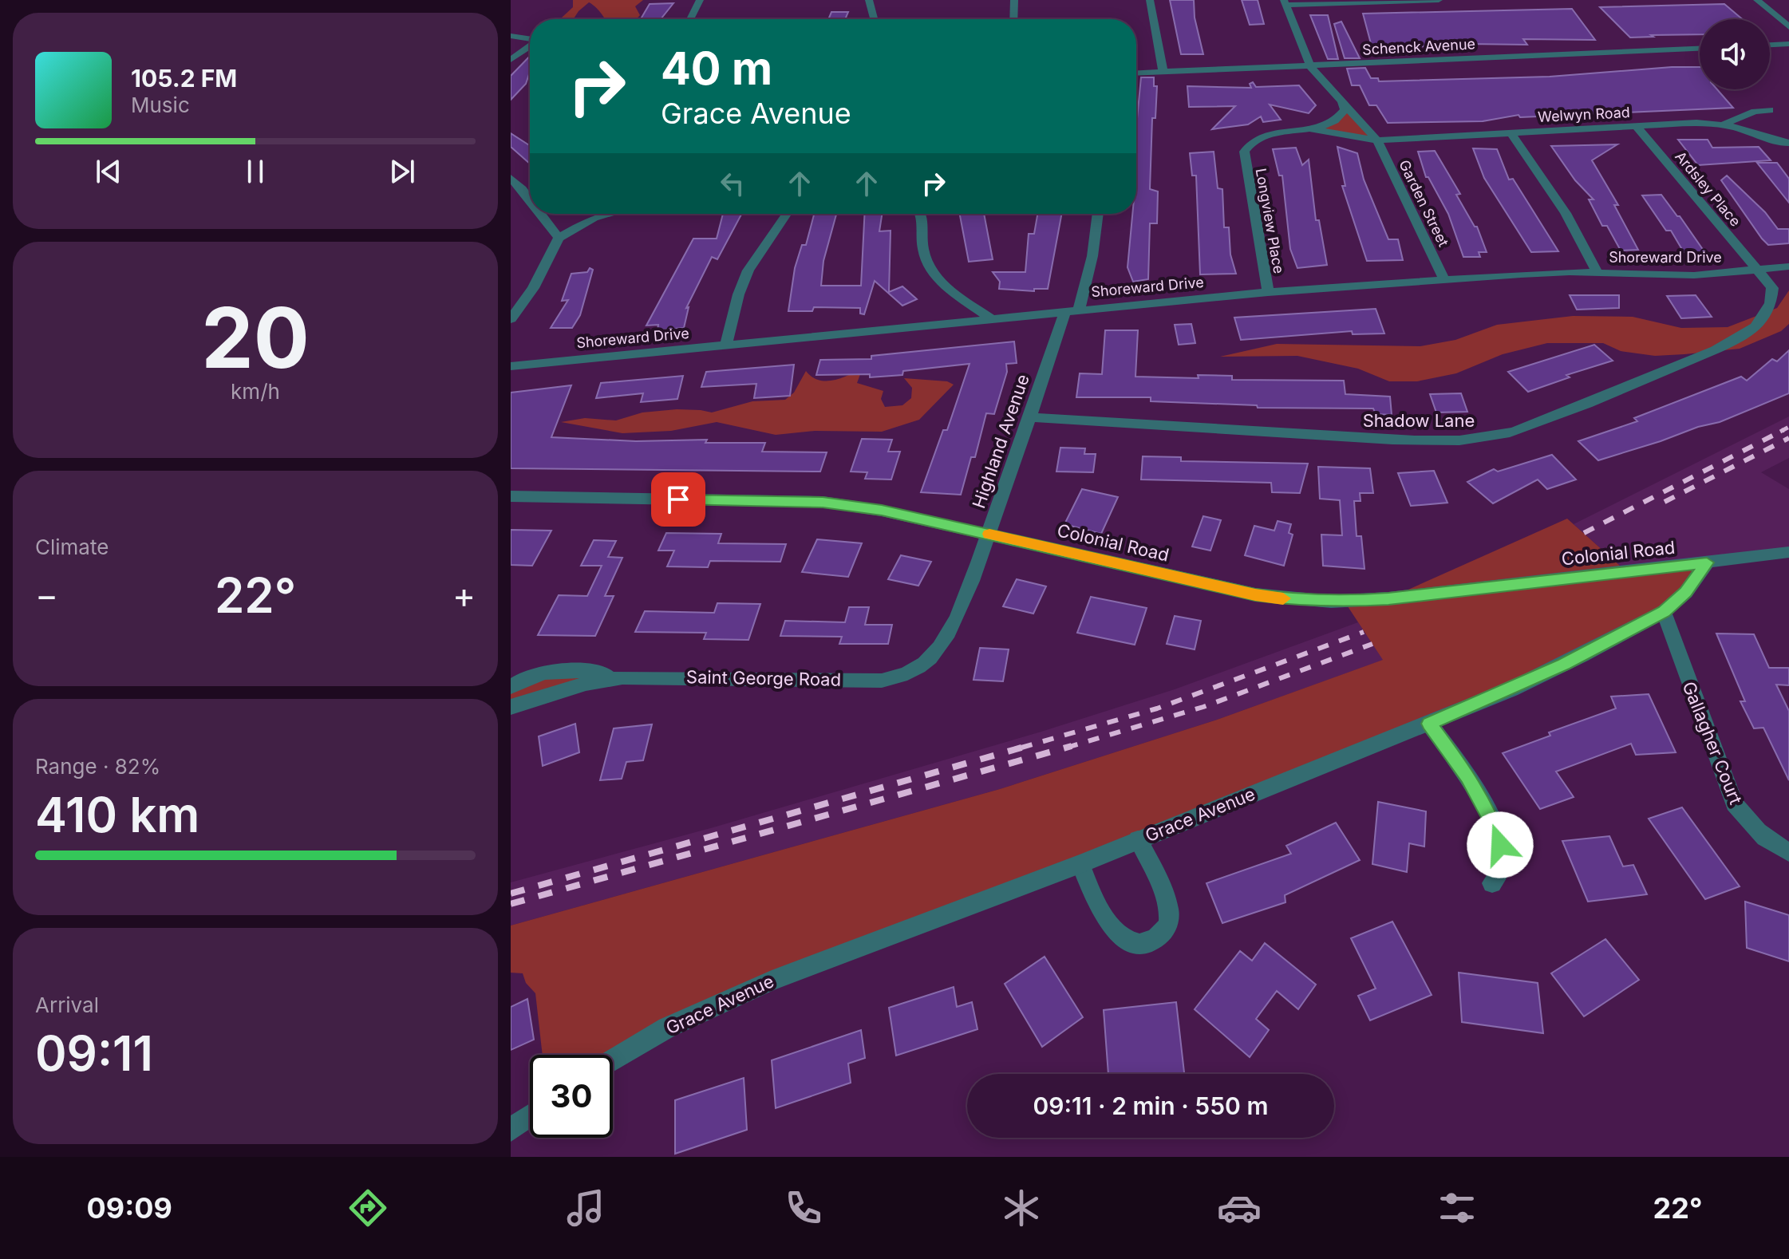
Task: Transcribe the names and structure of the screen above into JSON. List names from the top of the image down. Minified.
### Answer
{"streets":{"street":["Schenck Avenue","Welwyn Road","Ardsley Place","Garden Street","Longview Place","Shoreward Drive","Shadow Lane","Highland Avenue","Colonial Road","Saint George Road","Gallagher Court","Grace Avenue"]},"crossings":[["Schenck Avenue","Garden Street"],["Welwyn Road","Ardsley Place"],["Welwyn Road","Garden Street"],["Ardsley Place","Shoreward Drive"],["Ardsley Place","Shadow Lane"],["Garden Street","Shoreward Drive"],["Longview Place","Shoreward Drive"],["Shoreward Drive","Shadow Lane"],["Shoreward Drive","Highland Avenue"],["Shadow Lane","Highland Avenue"],["Highland Avenue","Colonial Road"],["Highland Avenue","Saint George Road"],["Colonial Road","Grace Avenue"],["Gallagher Court","Grace Avenue"]],"page":{"turn":["40 m","Grace Avenue"],"song":["105.2 FM","Music"],"tile":[["20","km/h"],"Climate",["Range · 82%","410 km"],["Arrival","09:11"]],"heat":["−","22°","+"],"limit":"30","trip":"09:11 · 2 min · 550 m","tabs":["09:09","22°"]}}
